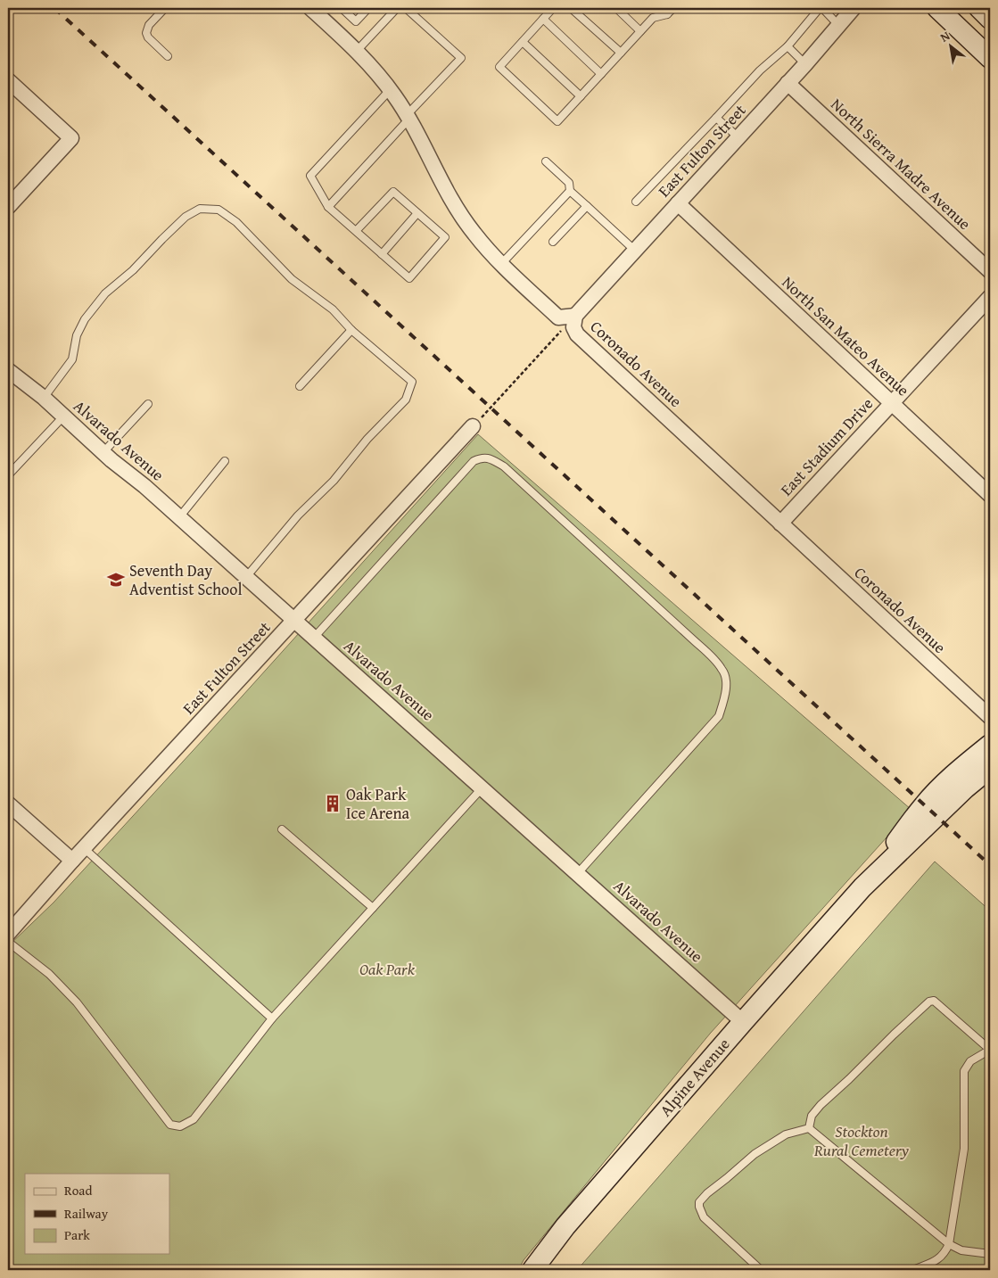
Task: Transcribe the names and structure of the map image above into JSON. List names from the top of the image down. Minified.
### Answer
{"streets":{"street":["East Fulton Street","North Sierra Madre Avenue","North San Mateo Avenue","Coronado Avenue","Alvarado Avenue","East Stadium Drive","Alpine Avenue"]},"crossings":[["East Fulton Street","North Sierra Madre Avenue"],["East Fulton Street","North San Mateo Avenue"],["East Fulton Street","Coronado Avenue"],["East Fulton Street","Alvarado Avenue"],["North San Mateo Avenue","East Stadium Drive"],["Coronado Avenue","East Stadium Drive"],["Alvarado Avenue","Alpine Avenue"]],"parks":["Oak Park","Stockton Rural Cemetery"],"places":{"school or university":["Seventh Day Adventist School"],"building":["Oak Park Ice Arena"]},"legend":["Road","Railway","Park"],"north":"top left"}
